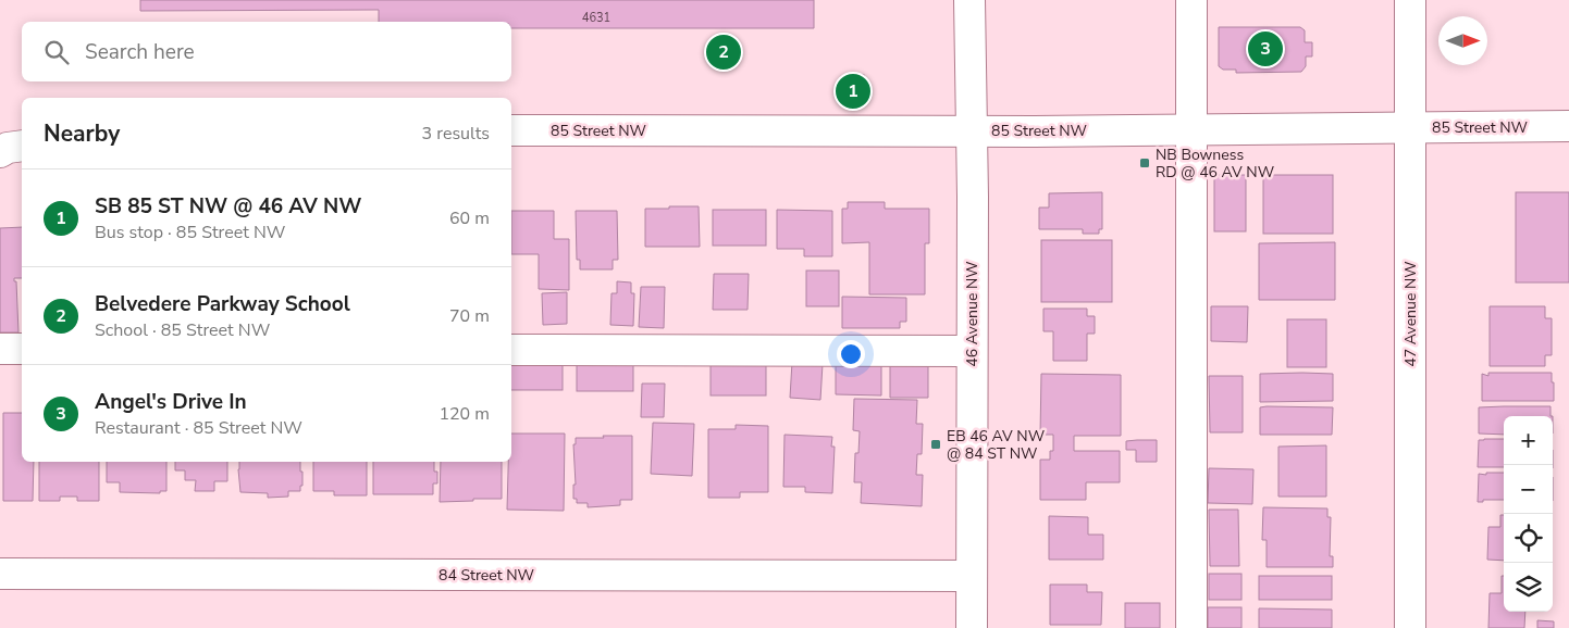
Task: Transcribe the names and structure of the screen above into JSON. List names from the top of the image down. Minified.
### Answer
{"streets":{"street":["85 Street NW","46 Avenue NW","47 Avenue NW","84 Street NW"]},"crossings":[["85 Street NW","46 Avenue NW"],["85 Street NW","47 Avenue NW"],["46 Avenue NW","84 Street NW"]],"places":{"transit":["NB Bowness RD @ 46 AV NW","EB 46 AV NW @ 84 ST NW"]},"house_numbers":["4631"],"north":"right","page":{"search":"Search here","pins":["3","2","1"],"heading":["Nearby","3 results"],"list":[{"mark":"1","name":"SB 85 ST NW @ 46 AV NW","note":"Bus stop · 85 Street NW","value":"60 m"},{"mark":"2","name":"Belvedere Parkway School","note":"School · 85 Street NW","value":"70 m"},{"mark":"3","name":"Angel's Drive In","note":"Restaurant · 85 Street NW","value":"120 m"}],"map_buttons":["+","−"]}}
